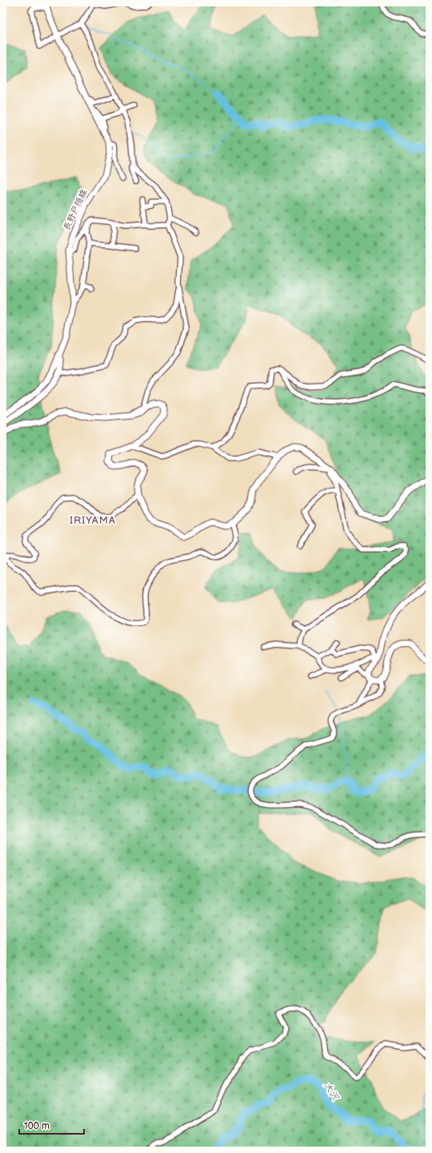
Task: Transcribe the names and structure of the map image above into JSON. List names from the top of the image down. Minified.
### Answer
{"streets":{"main road":["長野戸隠線"]},"districts":["IRIYAMA"],"water":["大沢"],"scale_bar":"100 m"}
